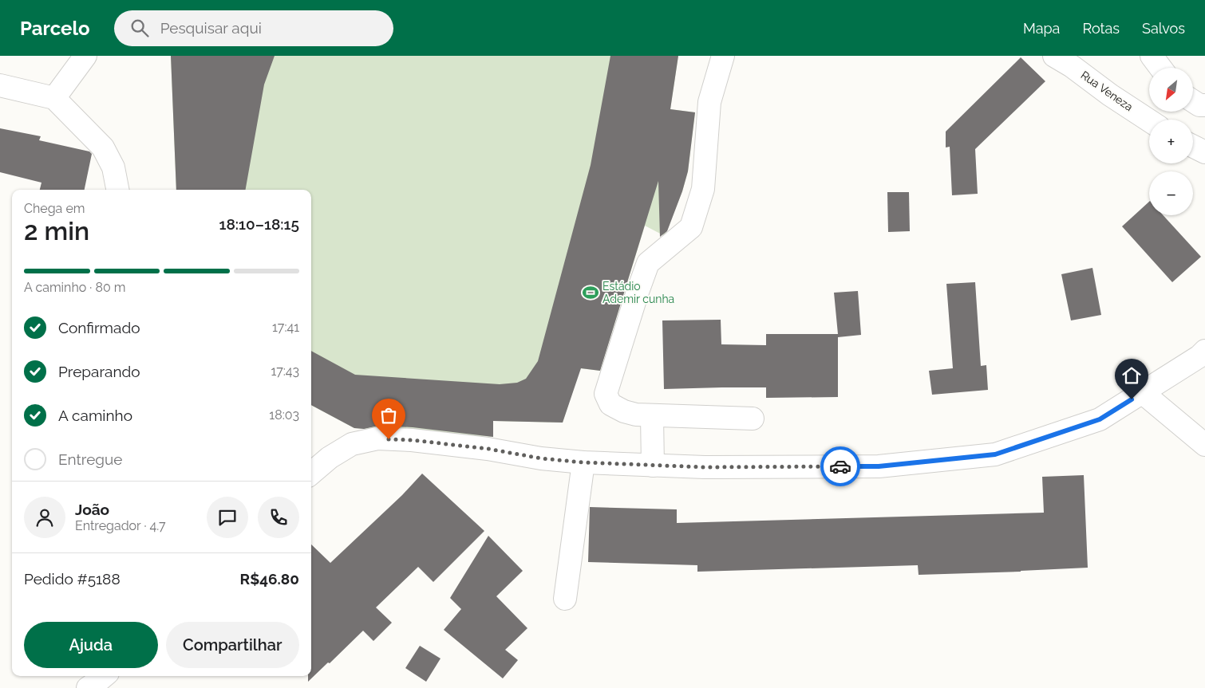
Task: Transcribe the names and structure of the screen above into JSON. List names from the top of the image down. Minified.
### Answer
{"streets":{"street":["Rua Veneza"]},"places":{"sports":["Estádio Ademir cunha"]},"north":"bottom left","page":{"header":"Parcelo","search":"Pesquisar aqui","nav":["Mapa","Rotas","Salvos"],"map_buttons":["+","−"],"heading":["2 min","Chega em","18:10–18:15"],"panel":["João","Entregador · 4.7","Pedido #5188","R$46.80"],"bar":"A caminho · 80 m","list":[["Confirmado","17:41"],["Preparando","17:43"],["A caminho","18:03"],"Entregue"],"buttons":["Ajuda","Compartilhar"]}}
